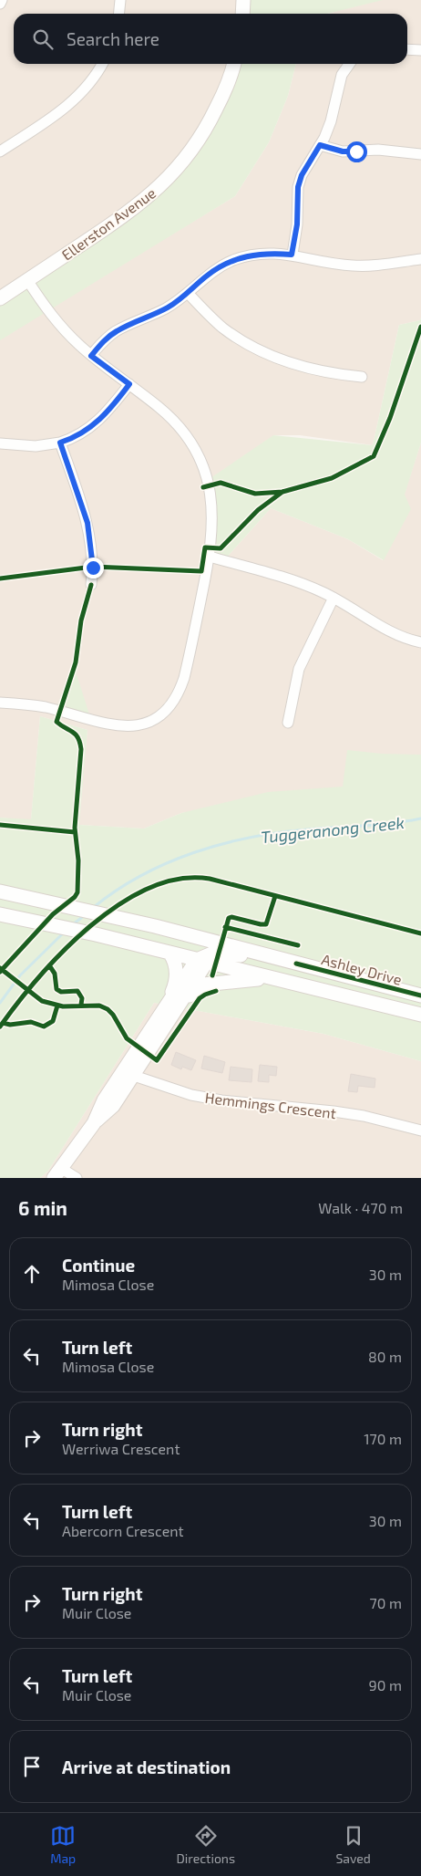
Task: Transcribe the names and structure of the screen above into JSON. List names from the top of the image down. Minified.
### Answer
{"streets":{"main road":["Ellerston Avenue","Ashley Drive"],"street":["Hemmings Crescent"]},"water":["Tuggeranong Creek"],"page":{"search":"Search here","heading":["6 min","Walk · 470 m"],"list":[["Continue","Mimosa Close","30 m"],["Turn left","Mimosa Close","80 m"],["Turn right","Werriwa Crescent","170 m"],["Turn left","Abercorn Crescent","30 m"],["Turn right","Muir Close","70 m"],["Turn left","Muir Close","90 m"],"Arrive at destination"],"nav":["Map","Directions","Saved"]}}
